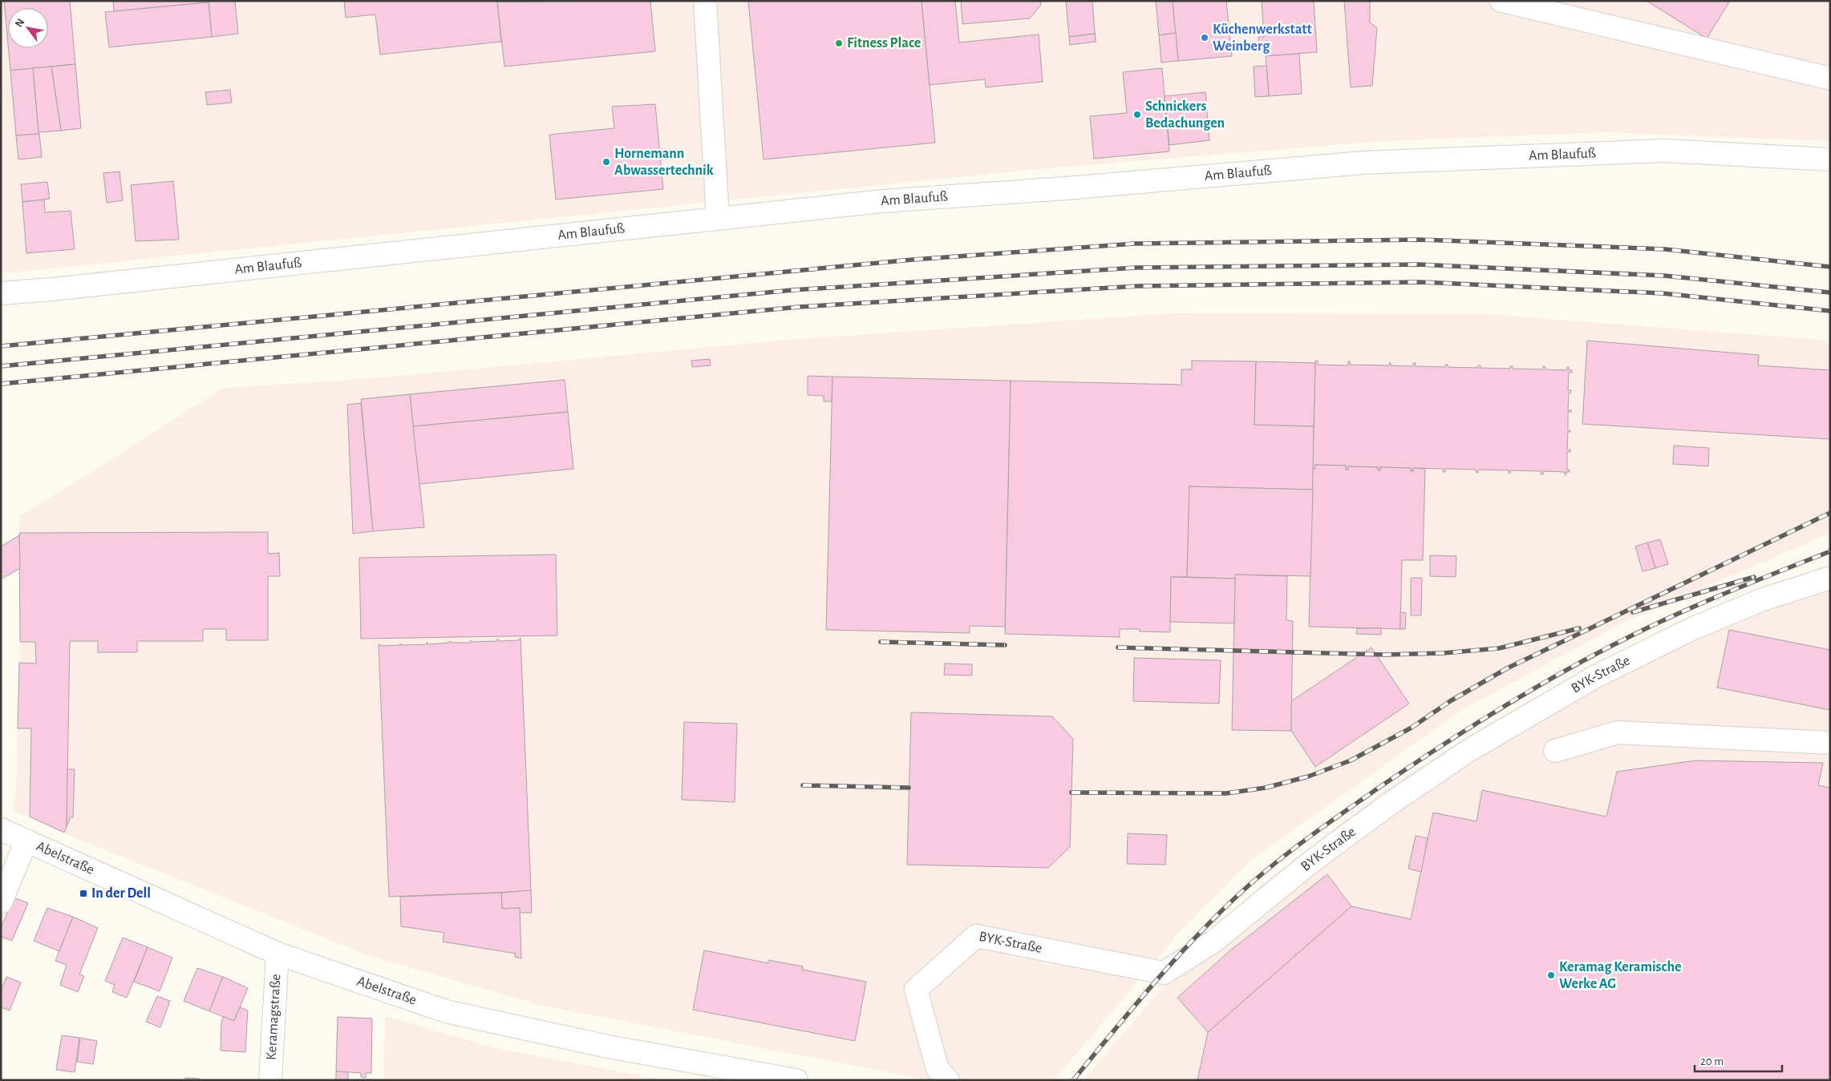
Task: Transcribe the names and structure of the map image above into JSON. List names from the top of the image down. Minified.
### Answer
{"streets":{"street":["Am Blaufuß","BYK-Straße","Abelstraße","Keramagstraße"]},"crossings":[["Abelstraße","Keramagstraße"]],"places":{"other":["Küchenwerkstatt Weinberg","Fitness Place","Schnickers Bedachungen","Hornemann Abwassertechnik","Keramag Keramische Werke AG"],"transit":["In der Dell"]},"scale_bar":"20 m","north":"top left"}
